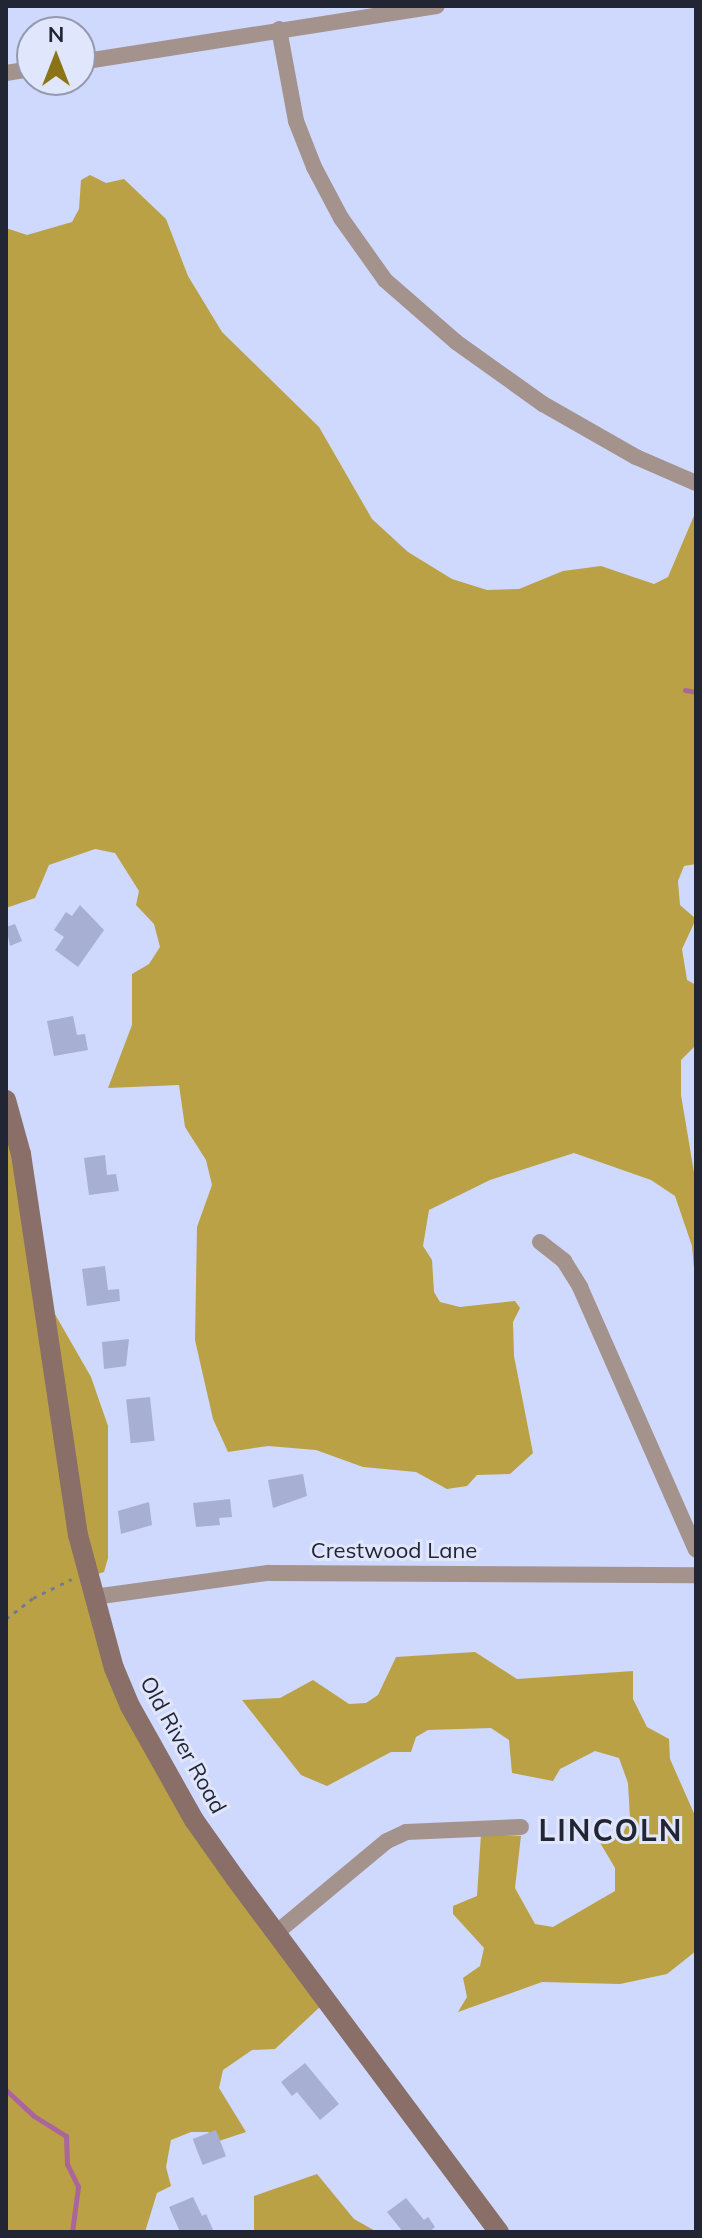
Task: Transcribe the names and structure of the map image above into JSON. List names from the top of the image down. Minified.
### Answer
{"streets":{"main road":["Old River Road"],"street":["Crestwood Lane"]},"crossings":[["Crestwood Lane","Old River Road"]],"districts":["LINCOLN"],"north":"top"}
